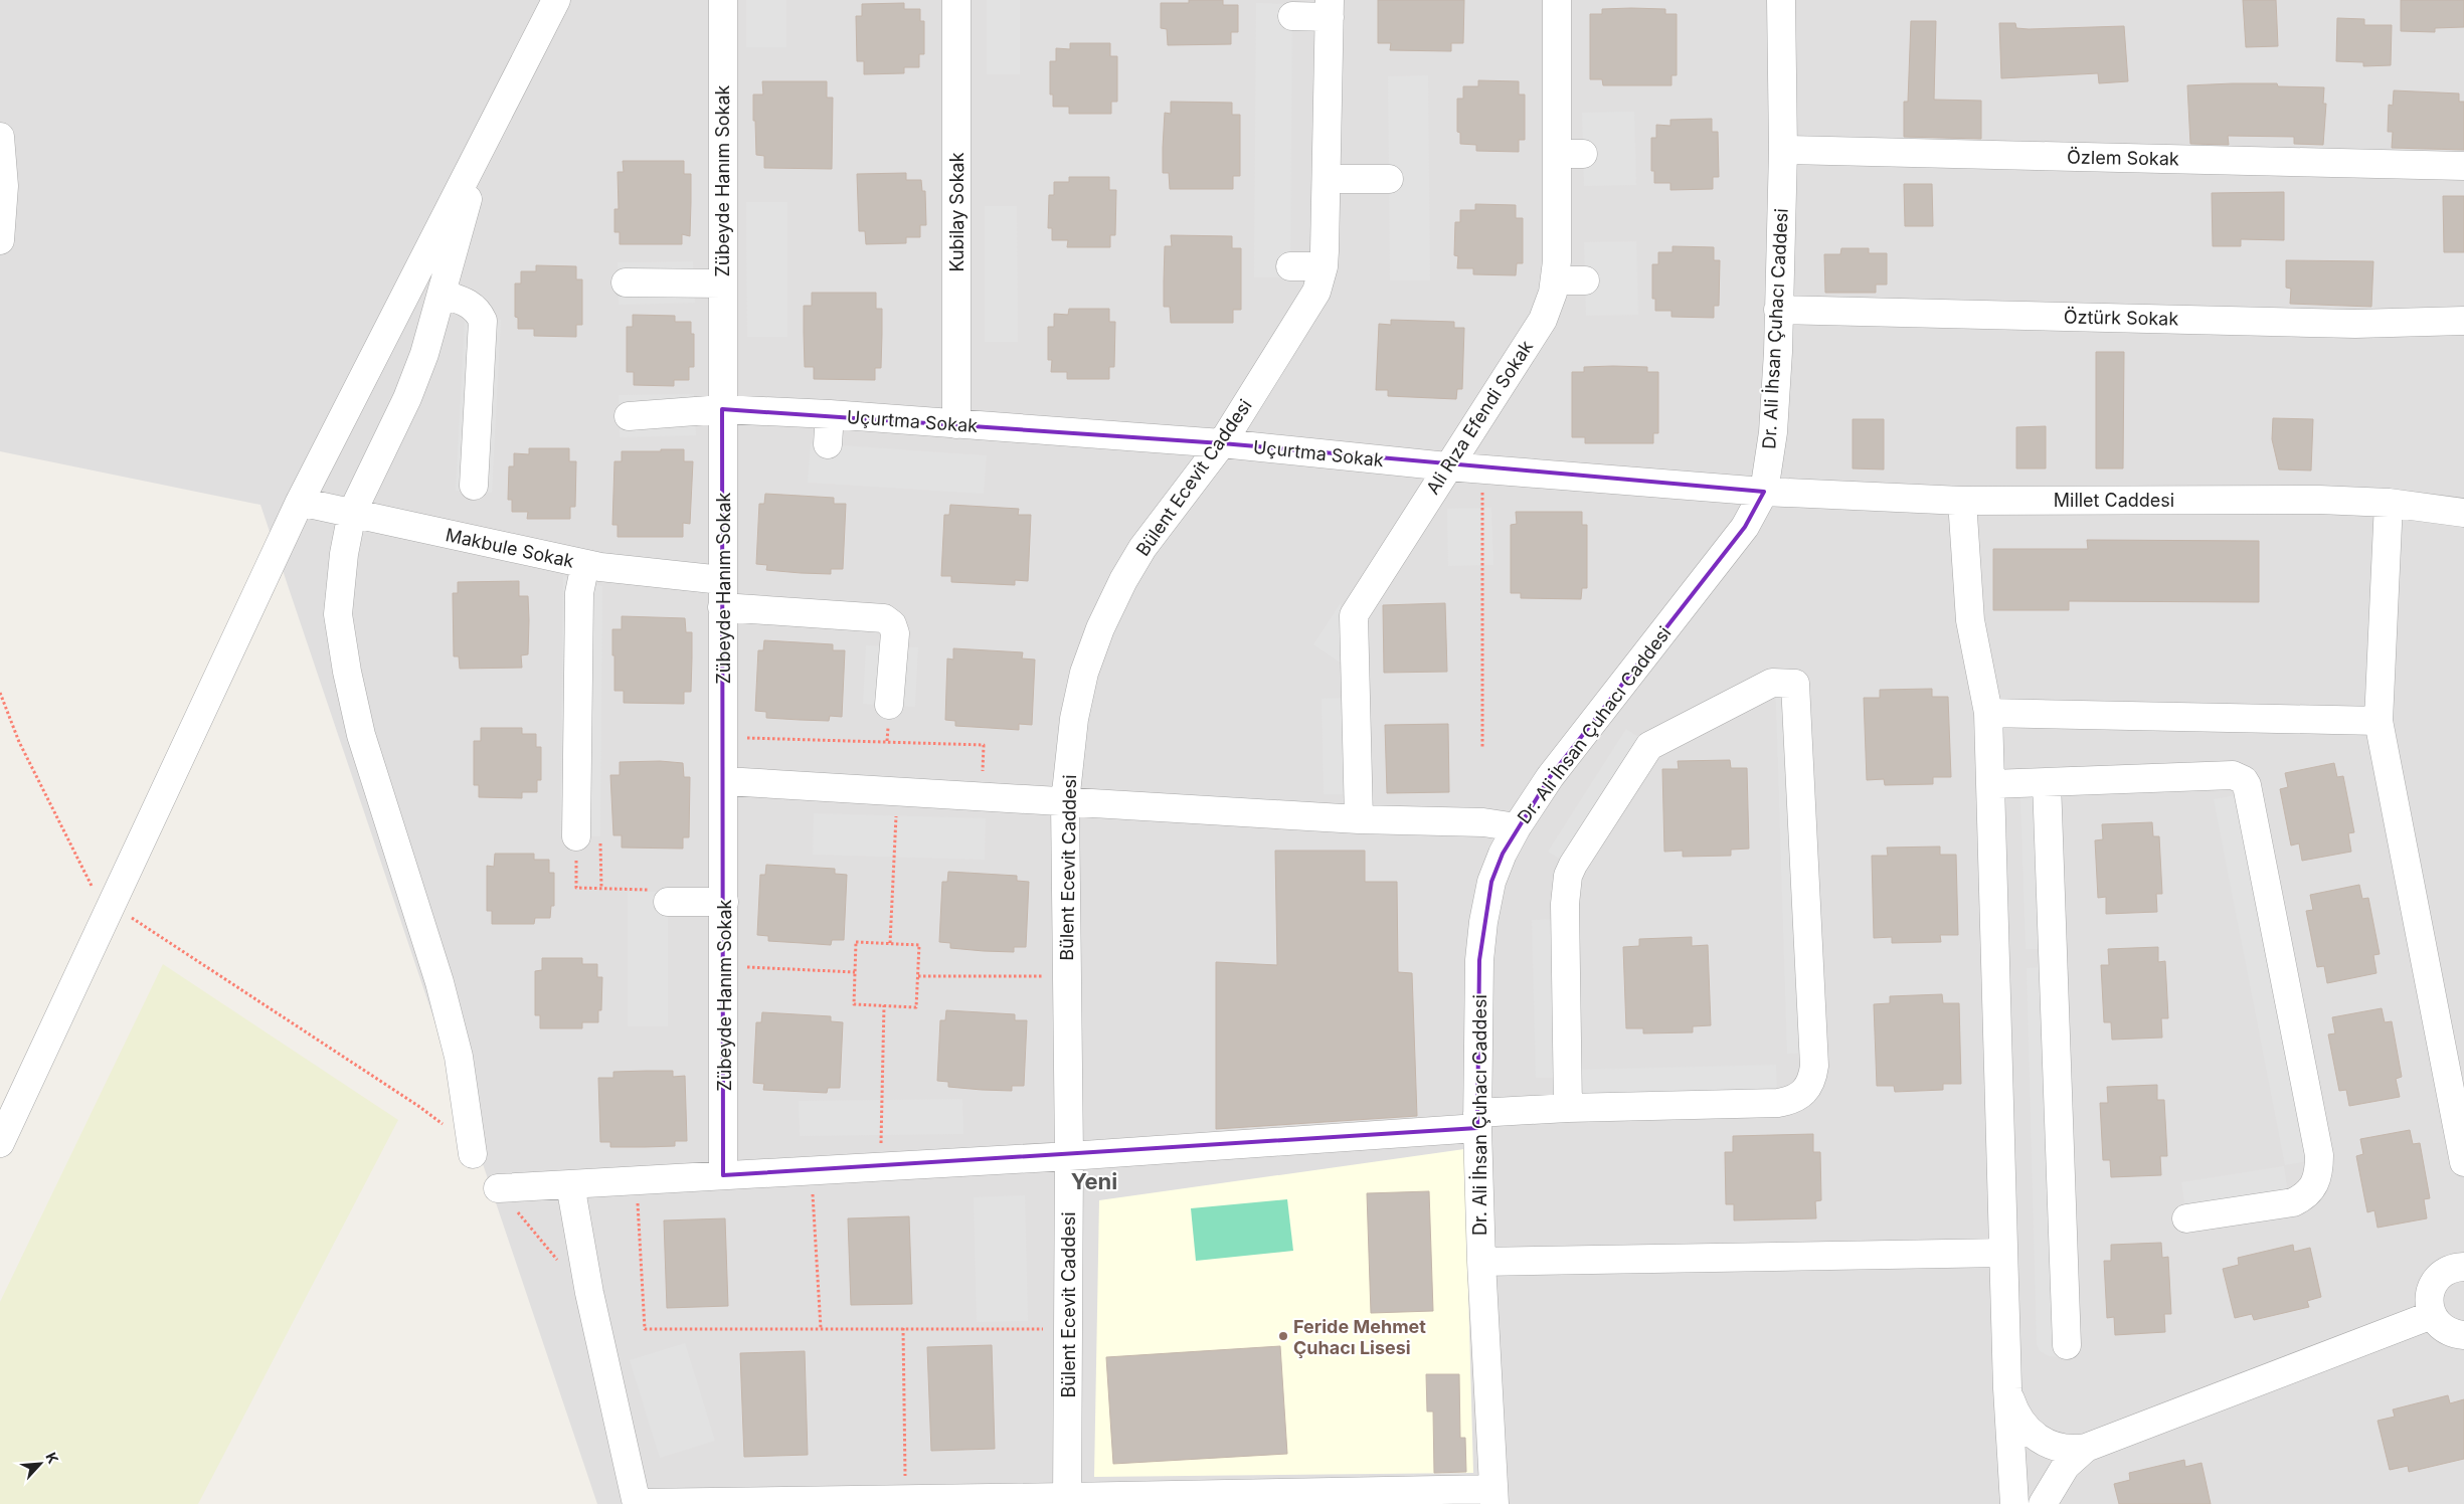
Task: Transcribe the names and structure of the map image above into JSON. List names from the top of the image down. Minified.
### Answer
{"streets":{"street":["Özlem Sokak","Zübeyde Hanım Sokak","Kubilay Sokak","Öztürk Sokak","Dr. Ali İhsan Çuhacı Caddesi","Ali Rıza Efendi Sokak","Uçurtma Sokak","Bülent Ecevit Caddesi","Millet Caddesi","Makbule Sokak"]},"crossings":[["Özlem Sokak","Dr. Ali İhsan Çuhacı Caddesi"],["Zübeyde Hanım Sokak","Uçurtma Sokak"],["Zübeyde Hanım Sokak","Makbule Sokak"],["Kubilay Sokak","Uçurtma Sokak"],["Öztürk Sokak","Dr. Ali İhsan Çuhacı Caddesi"],["Dr. Ali İhsan Çuhacı Caddesi","Uçurtma Sokak"],["Dr. Ali İhsan Çuhacı Caddesi","Millet Caddesi"],["Ali Rıza Efendi Sokak","Uçurtma Sokak"],["Uçurtma Sokak","Bülent Ecevit Caddesi"],["Uçurtma Sokak","Millet Caddesi"]],"districts":["Yeni"],"places":["Feride Mehmet Çuhacı Lisesi"],"north":"top right"}
